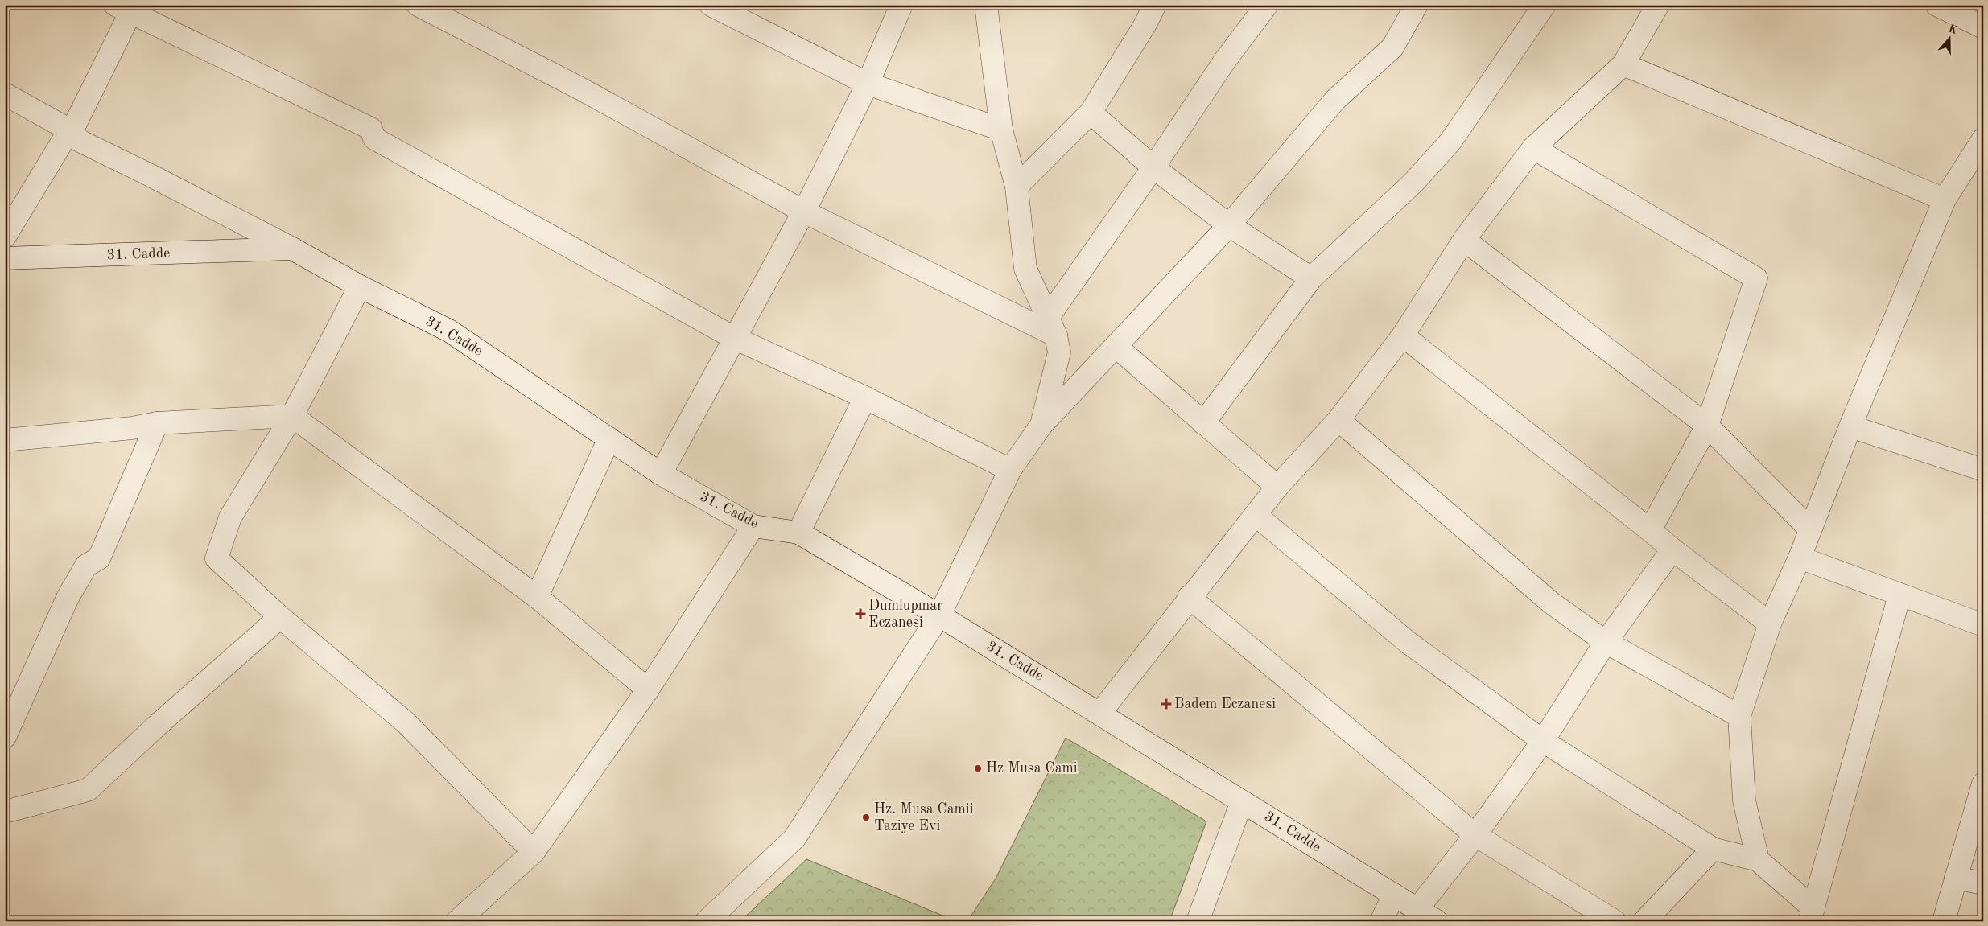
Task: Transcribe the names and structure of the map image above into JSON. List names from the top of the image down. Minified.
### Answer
{"streets":{"street":["31. Cadde"]},"places":{"health":["Dumlupınar Eczanesi","Badem Eczanesi"],"other":["Hz Musa Cami","Hz. Musa Camii Taziye Evi"]},"north":"top"}
